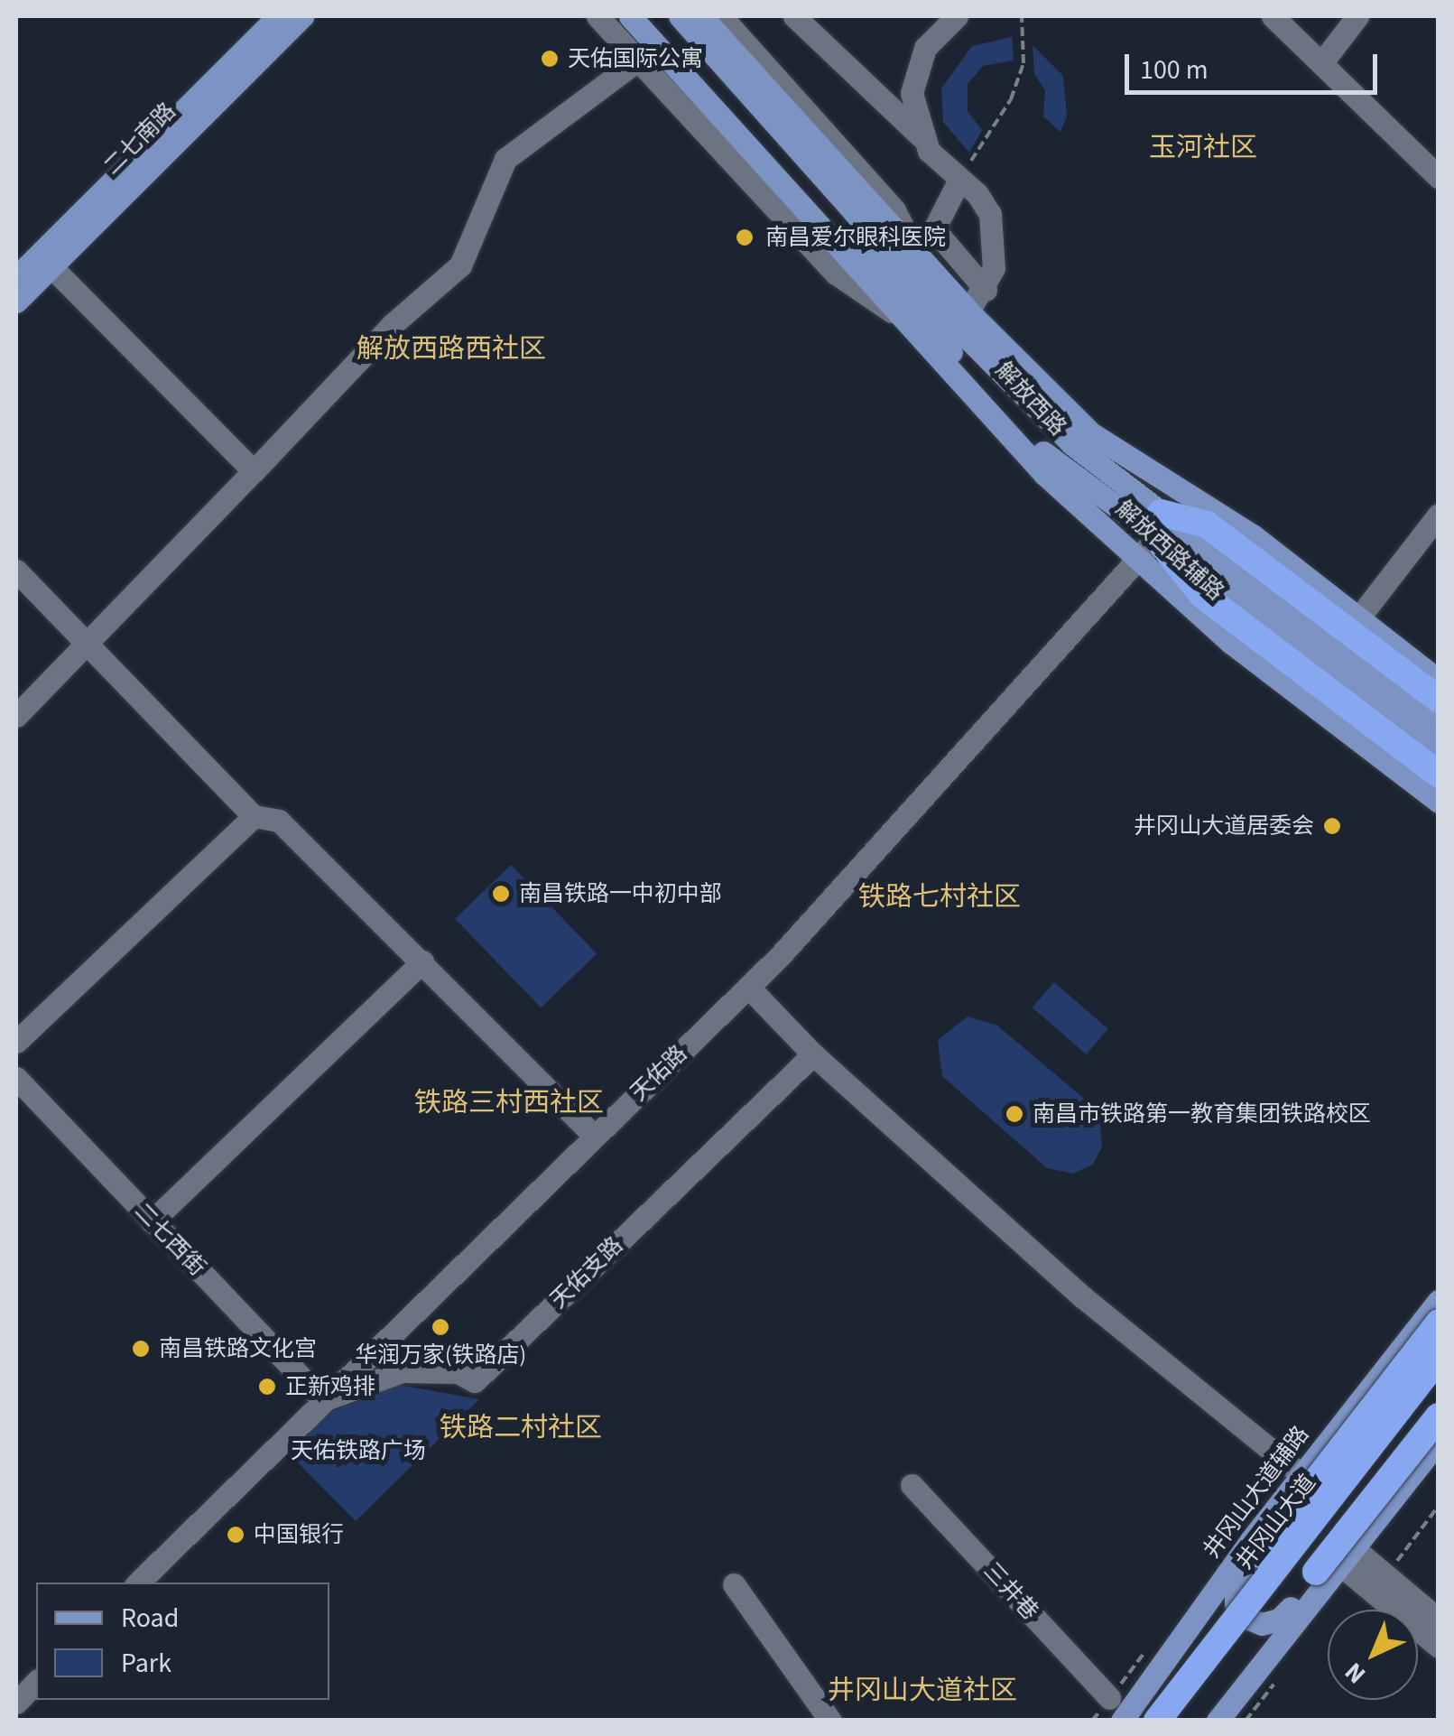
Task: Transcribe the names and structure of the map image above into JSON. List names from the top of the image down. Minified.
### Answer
{"streets":{"highway":["井冈山大道"],"main road":["二七南路","解放西路","解放西路辅路","井冈山大道辅路"],"street":["天佑路","二七西街","天佑支路","三井巷"]},"crossings":[["解放西路","天佑路"],["解放西路辅路","天佑路"],["天佑路","二七西街"],["天佑路","天佑支路"],["二七西街","天佑支路"]],"districts":["玉河社区","解放西路西社区","铁路七村社区","铁路三村西社区","铁路二村社区","井冈山大道社区"],"parks":["天佑铁路广场"],"places":["天佑国际公寓","南昌爱尔眼科医院","井冈山大道居委会","南昌铁路一中初中部","南昌市铁路第一教育集团铁路校区","华润万家(铁路店)","南昌铁路文化宫","正新鸡排","中国银行"],"legend":["Road","Park"],"scale_bar":"100 m","north":"bottom left"}
